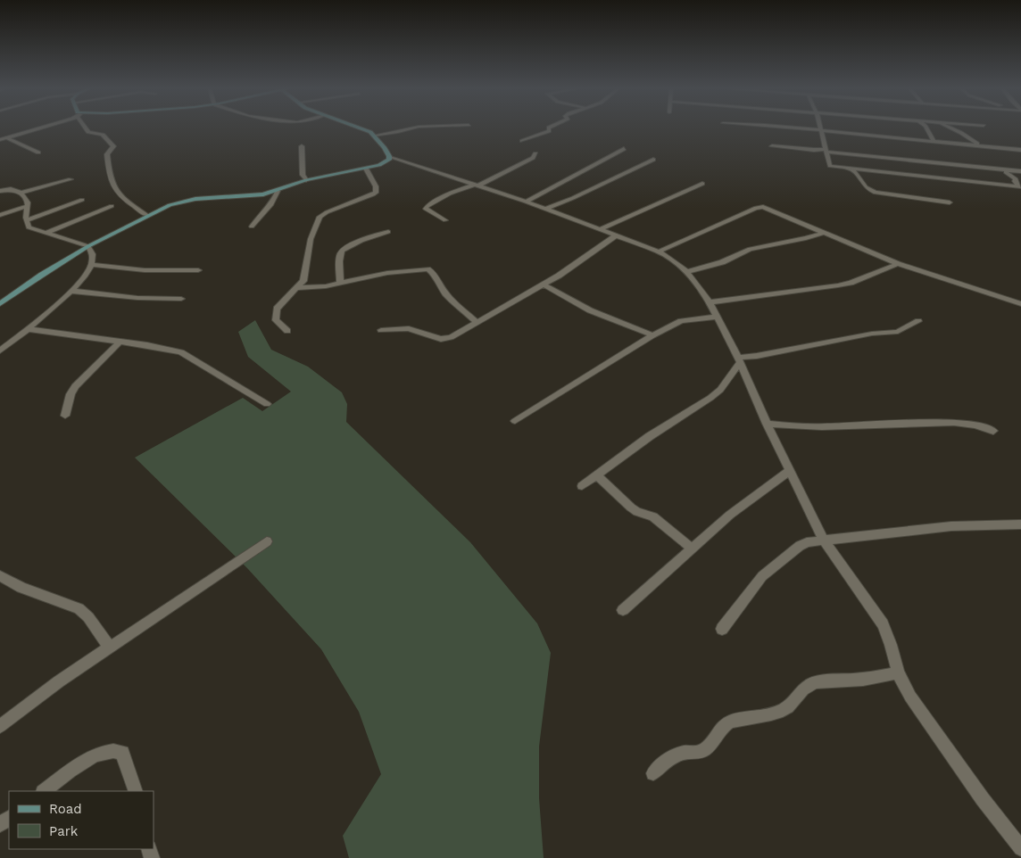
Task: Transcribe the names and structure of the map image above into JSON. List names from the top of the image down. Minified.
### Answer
{"legend":["Road","Park"]}
